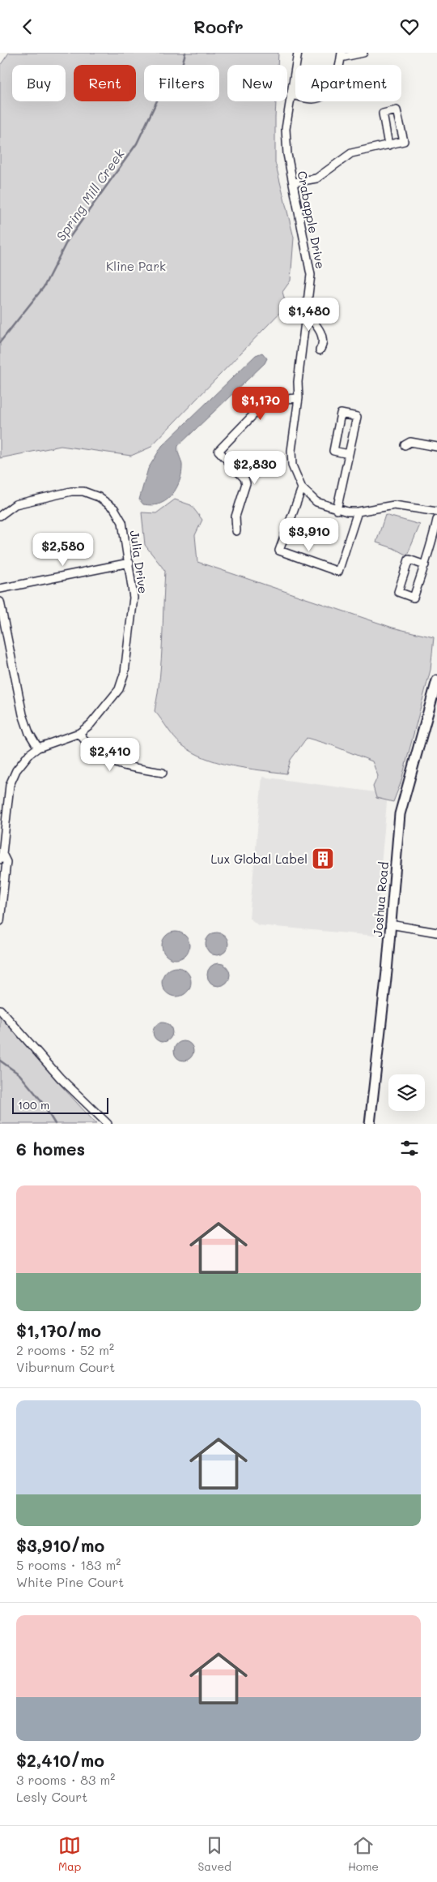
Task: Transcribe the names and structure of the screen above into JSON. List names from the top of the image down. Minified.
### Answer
{"streets":{"main road":["Joshua Road"],"street":["Crabapple Drive","Julia Drive"]},"water":["Spring Mill Creek"],"parks":["Kline Park"],"places":{"building":["Lux Global Label"]},"scale_bar":"100 m","page":{"header":"Roofr","chip":["Buy","Rent","Filters","New","Apartment"],"price":["$1,480","$1,170","$2,830","$3,910","$2,580","$2,410"],"scale":"100 m","heading":"6 homes","list":[{"name":"$1,170/mo","note":"2 rooms · 52 m² · Viburnum Court"},{"name":"$3,910/mo","note":"5 rooms · 183 m² · White Pine Court"},{"name":"$2,410/mo","note":"3 rooms · 83 m² · Lesly Court"}],"tabs":["Map","Saved","Home"]}}
